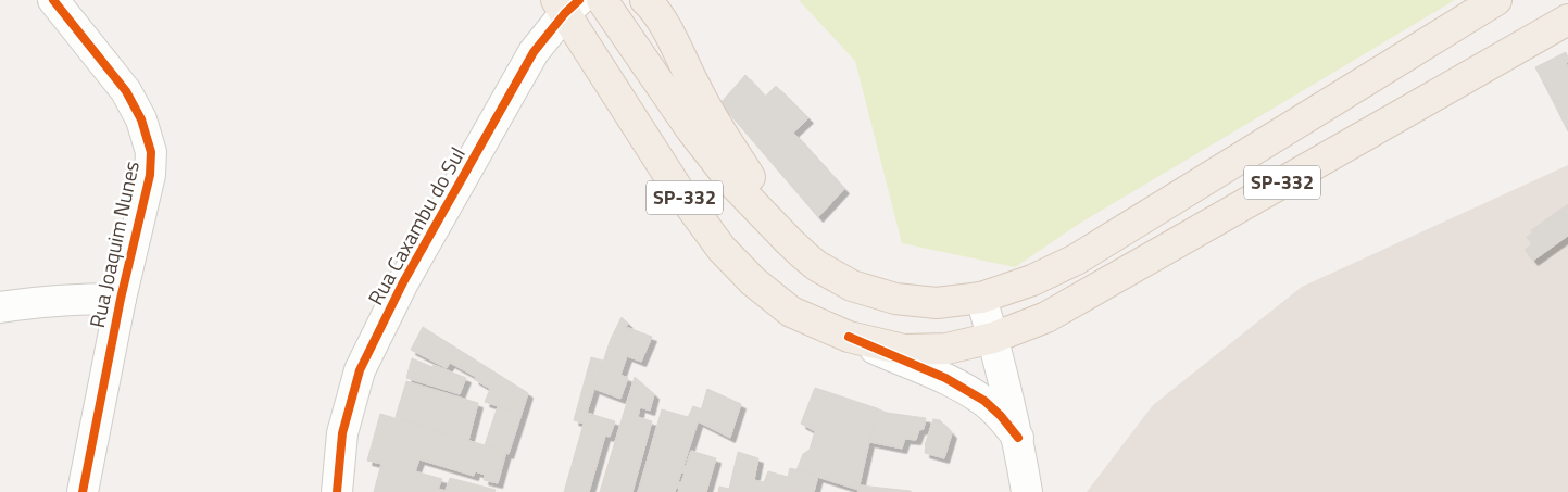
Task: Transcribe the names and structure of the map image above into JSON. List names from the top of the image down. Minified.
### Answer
{"streets":{"main road":["SP-332"],"street":["Rua Caxambu do Sul","Rua Joaquim Nunes"]},"crossings":[["SP-332","Rua Caxambu do Sul"]]}
